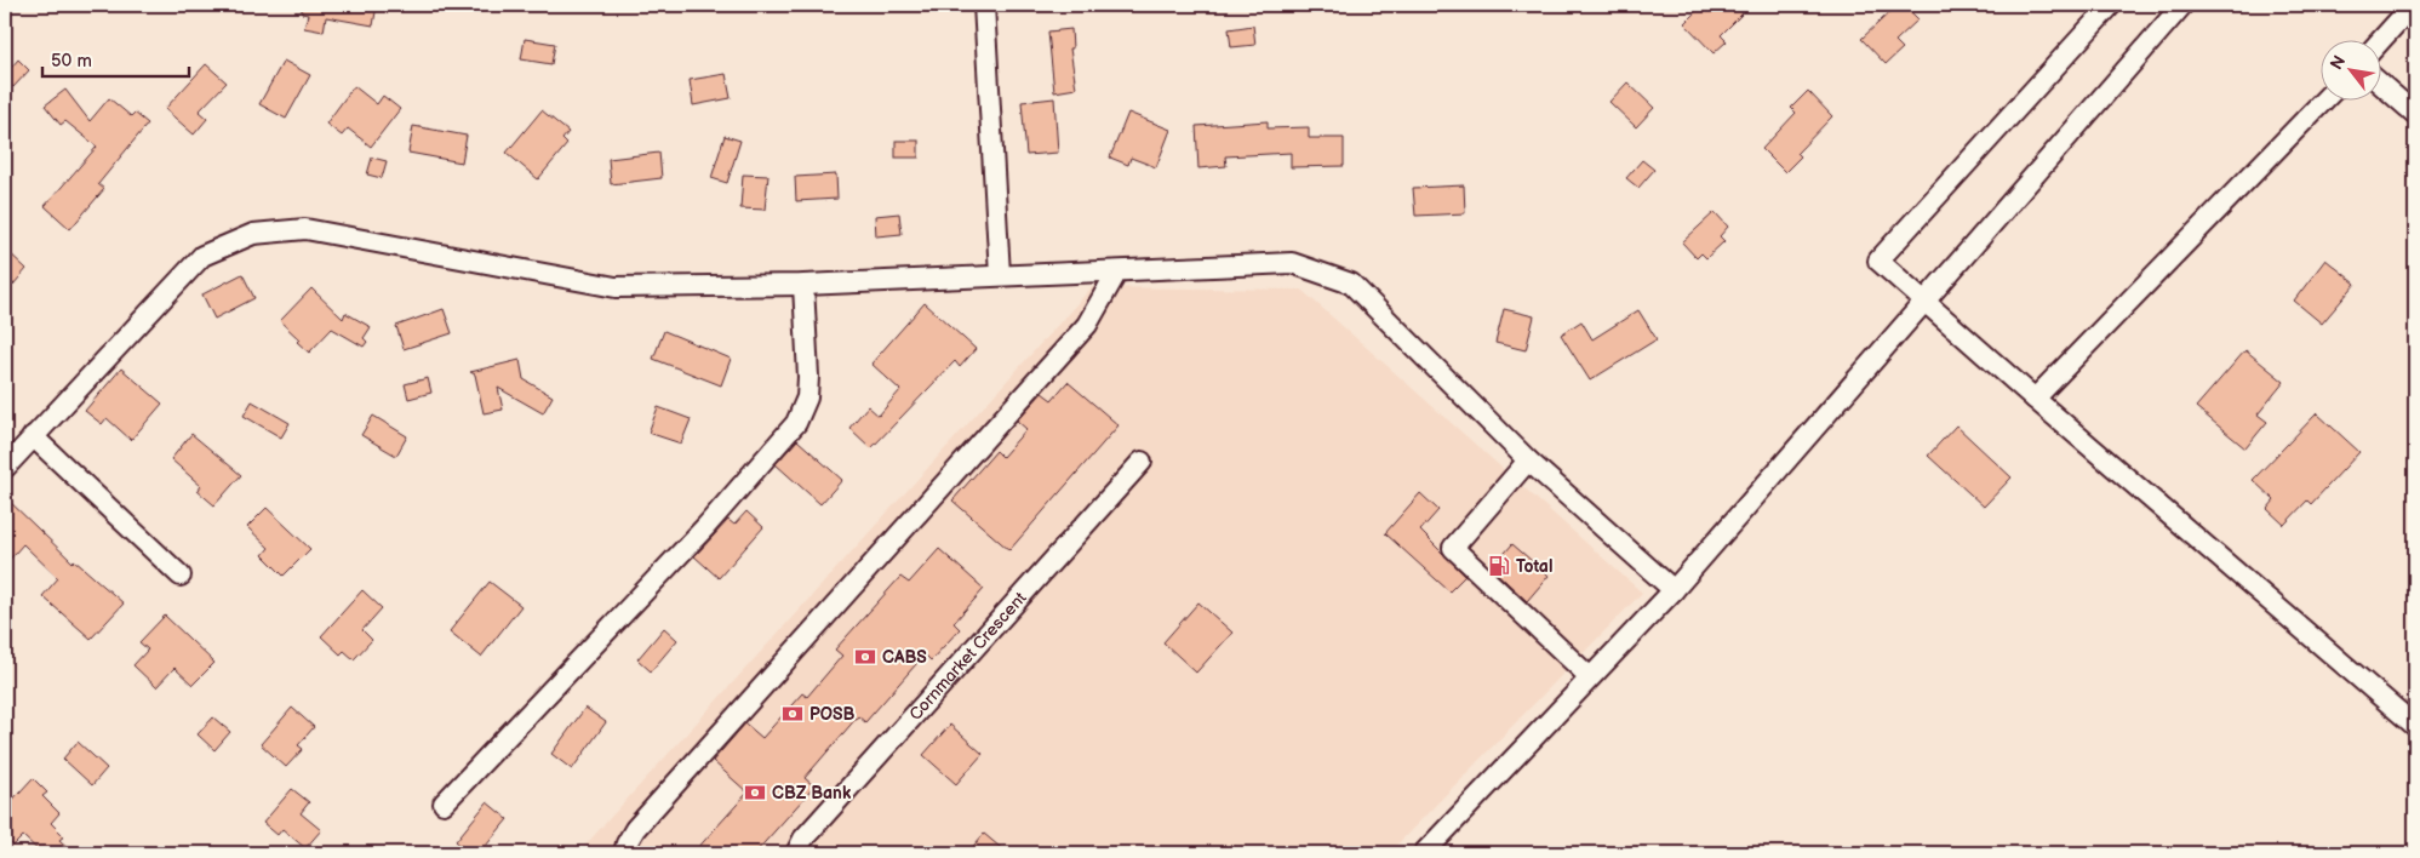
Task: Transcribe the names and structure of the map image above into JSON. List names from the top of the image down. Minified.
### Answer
{"streets":{"street":["Cornmarket Crescent"]},"places":{"fuel station":["Total"],"bank":["CABS","POSB","CBZ Bank"]},"scale_bar":"50 m","north":"top left"}
